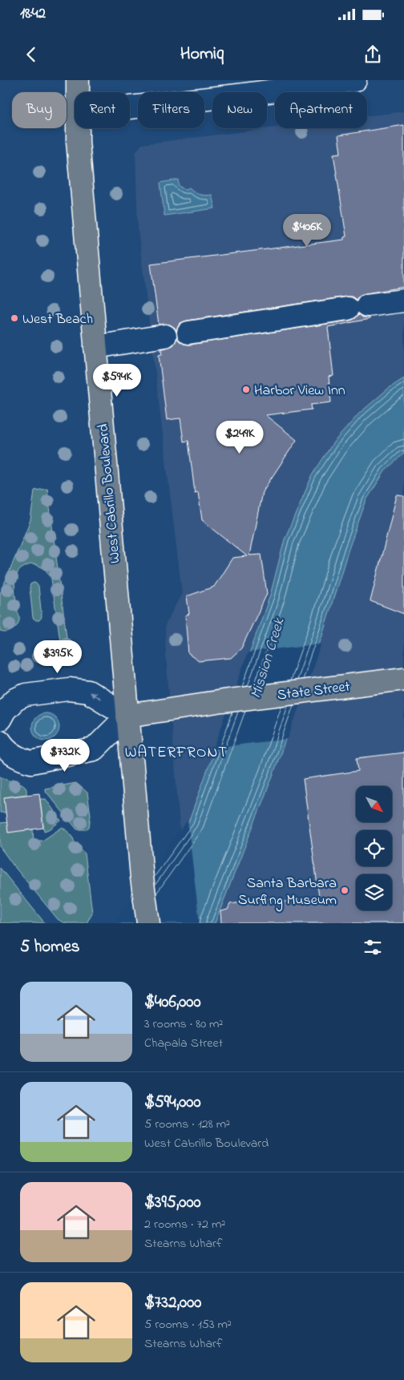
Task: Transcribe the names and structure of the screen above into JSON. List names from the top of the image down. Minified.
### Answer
{"streets":{"main road":["West Cabrillo Boulevard","State Street"]},"crossings":[["West Cabrillo Boulevard","State Street"]],"districts":["WATERFRONT"],"water":["Mission Creek"],"places":["West Beach","Harbor View Inn","Santa Barbara Surfing Museum"],"north":"bottom right","page":{"status":"18:42","header":"Homiq","chip":["Buy","Rent","Filters","New","Apartment"],"price":["$406K","$594K","$249K","$395K","$732K"],"heading":"5 homes","list":[{"name":"$406,000","note":"3 rooms · 80 m² · Chapala Street"},{"name":"$594,000","note":"5 rooms · 128 m² · West Cabrillo Boulevard"},{"name":"$395,000","note":"2 rooms · 72 m² · Stearns Wharf"},{"name":"$732,000","note":"5 rooms · 153 m² · Stearns Wharf"}]}}
